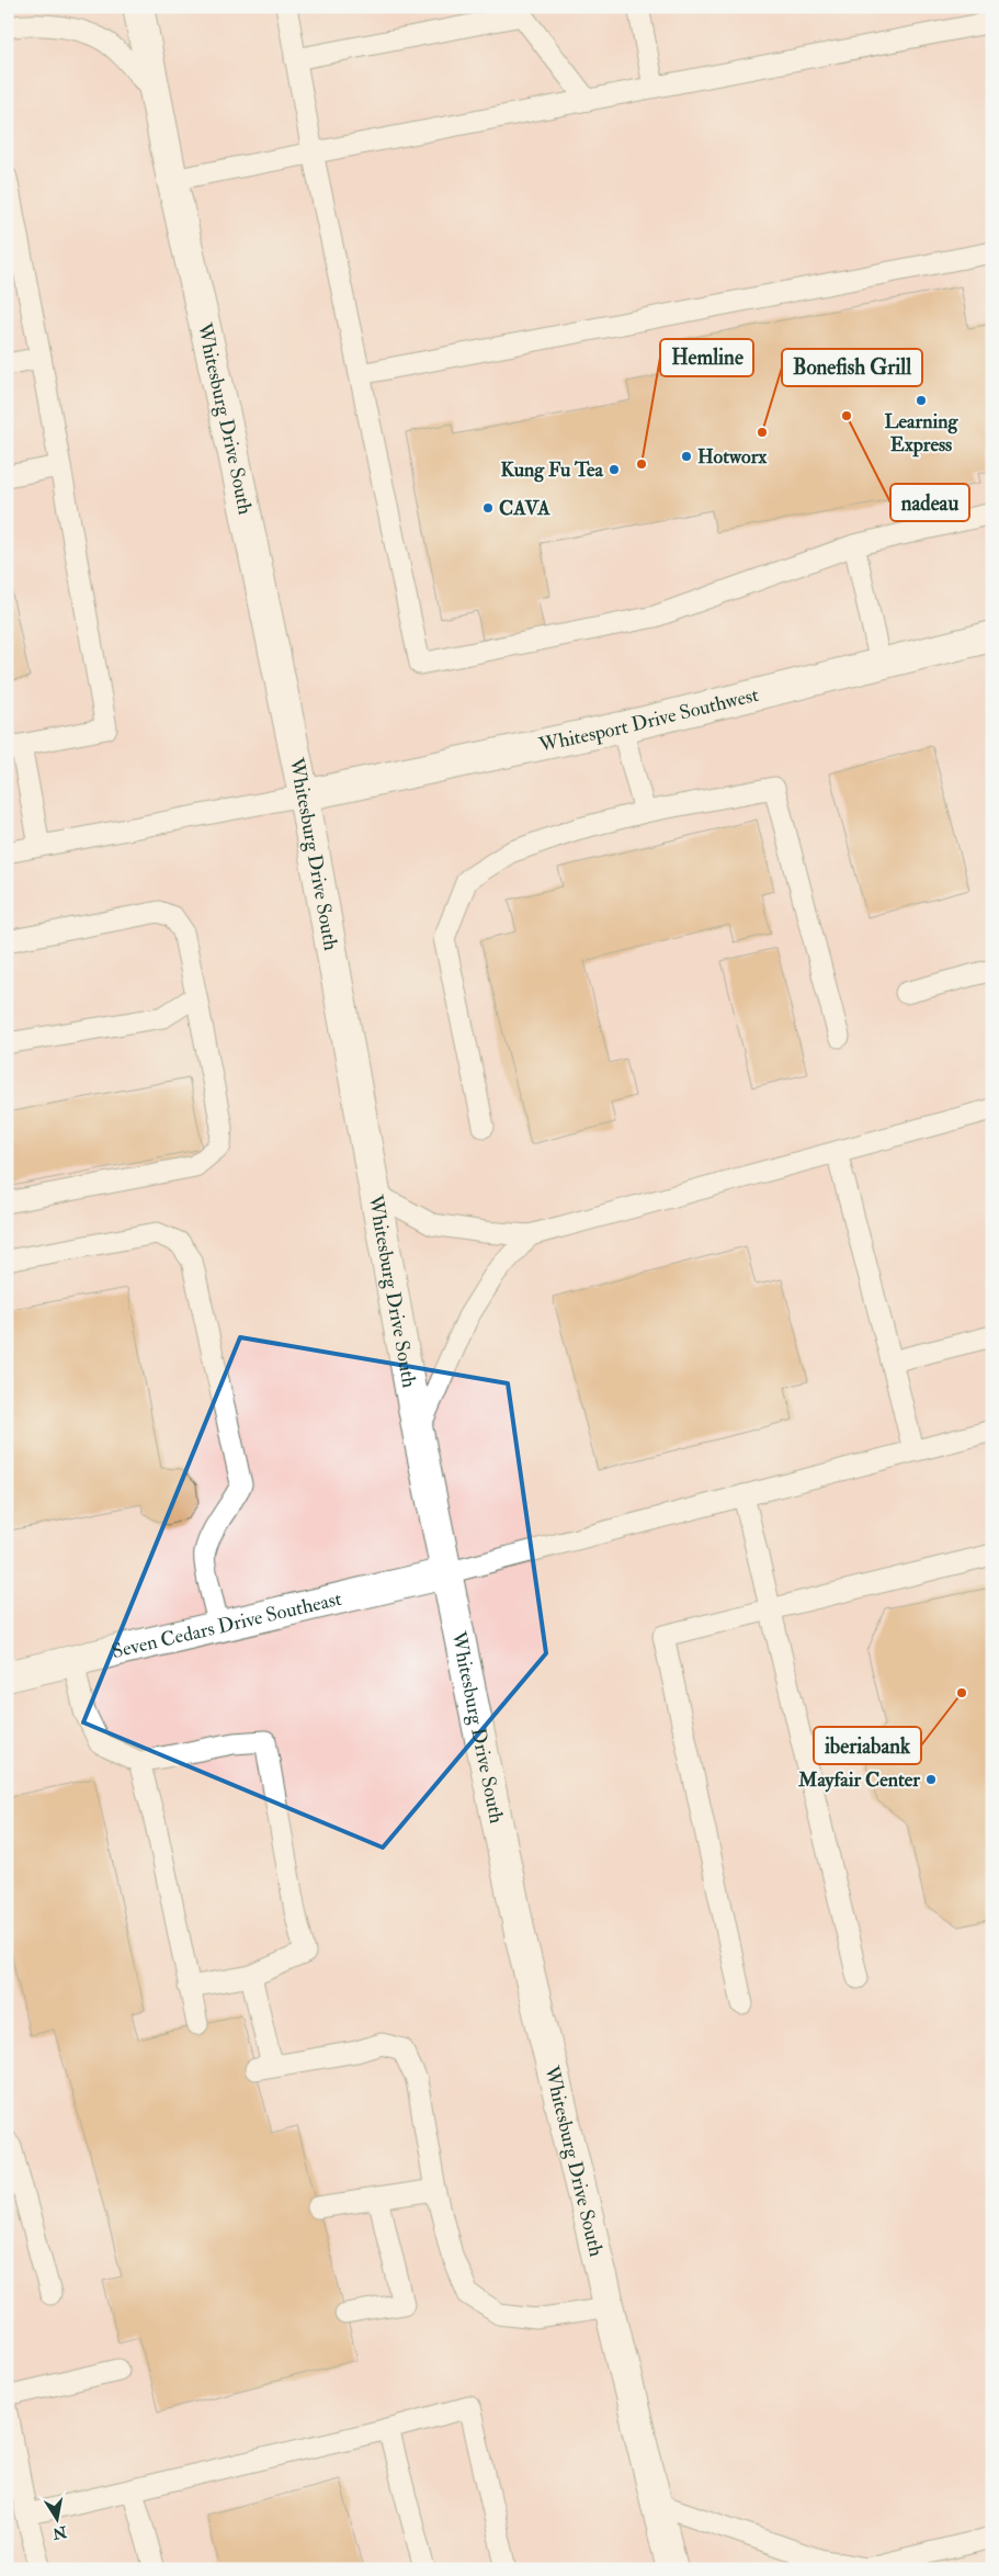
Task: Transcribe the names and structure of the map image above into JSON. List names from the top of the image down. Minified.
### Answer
{"streets":{"main road":["Whitesburg Drive South","Whitesport Drive Southwest","Seven Cedars Drive Southeast"]},"crossings":[["Whitesburg Drive South","Whitesport Drive Southwest"],["Whitesburg Drive South","Seven Cedars Drive Southeast"]],"places":["Learning Express","nadeau","Bonefish Grill","Hotworx","Hemline","Kung Fu Tea","CAVA","iberiabank","Mayfair Center"],"north":"bottom"}
